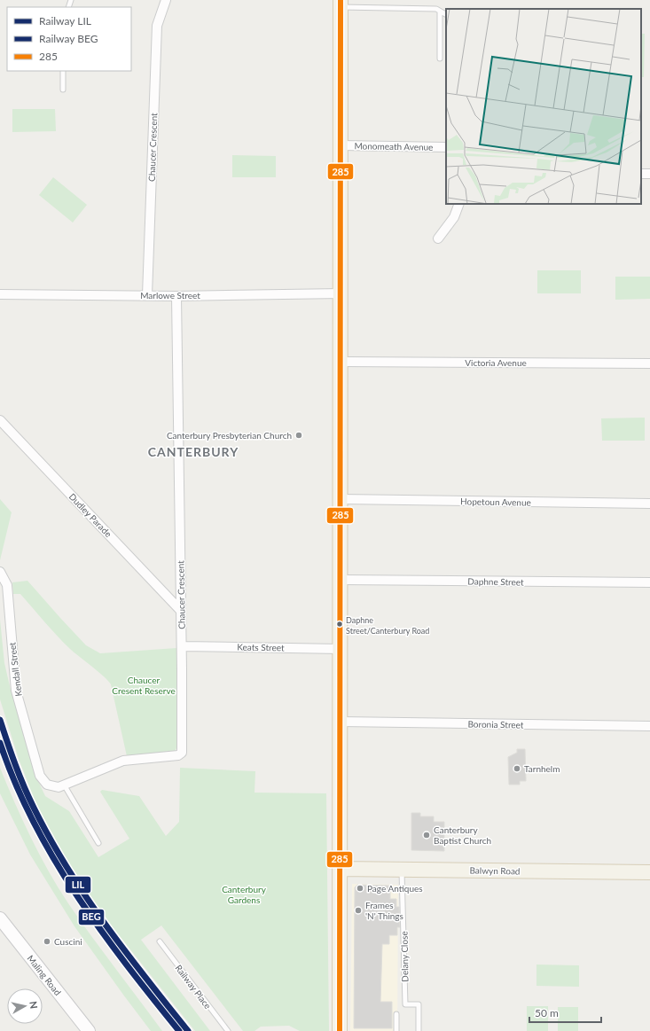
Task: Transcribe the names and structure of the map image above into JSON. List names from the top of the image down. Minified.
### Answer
{"streets":{"main road":["Balwyn Road"],"street":["Monomeath Avenue","Chaucer Crescent","Marlowe Street","Victoria Avenue","Hopetoun Avenue","Dudley Parade","Daphne Street","Keats Street","Kendall Street","Boronia Street","Maling Road"],"lane":["Delany Close","Railway Place"]},"crossings":[["Chaucer Crescent","Marlowe Street"],["Chaucer Crescent","Dudley Parade"],["Chaucer Crescent","Keats Street"],["Chaucer Crescent","Kendall Street"],["Balwyn Road","Delany Close"]],"districts":["CANTERBURY"],"parks":["Chaucer Cresent Reserve","Canterbury Gardens"],"places":["Canterbury Presbyterian Church","Daphne Street/Canterbury Road","Tarnhelm","Canterbury Baptist Church","Page Antiques","Frames 'N' Things","Cuscini"],"lines":["transit line 285","rail line LIL","rail line BEG"],"legend":["Railway LIL","Railway BEG","285"],"scale_bar":"50 m","north":"right"}
